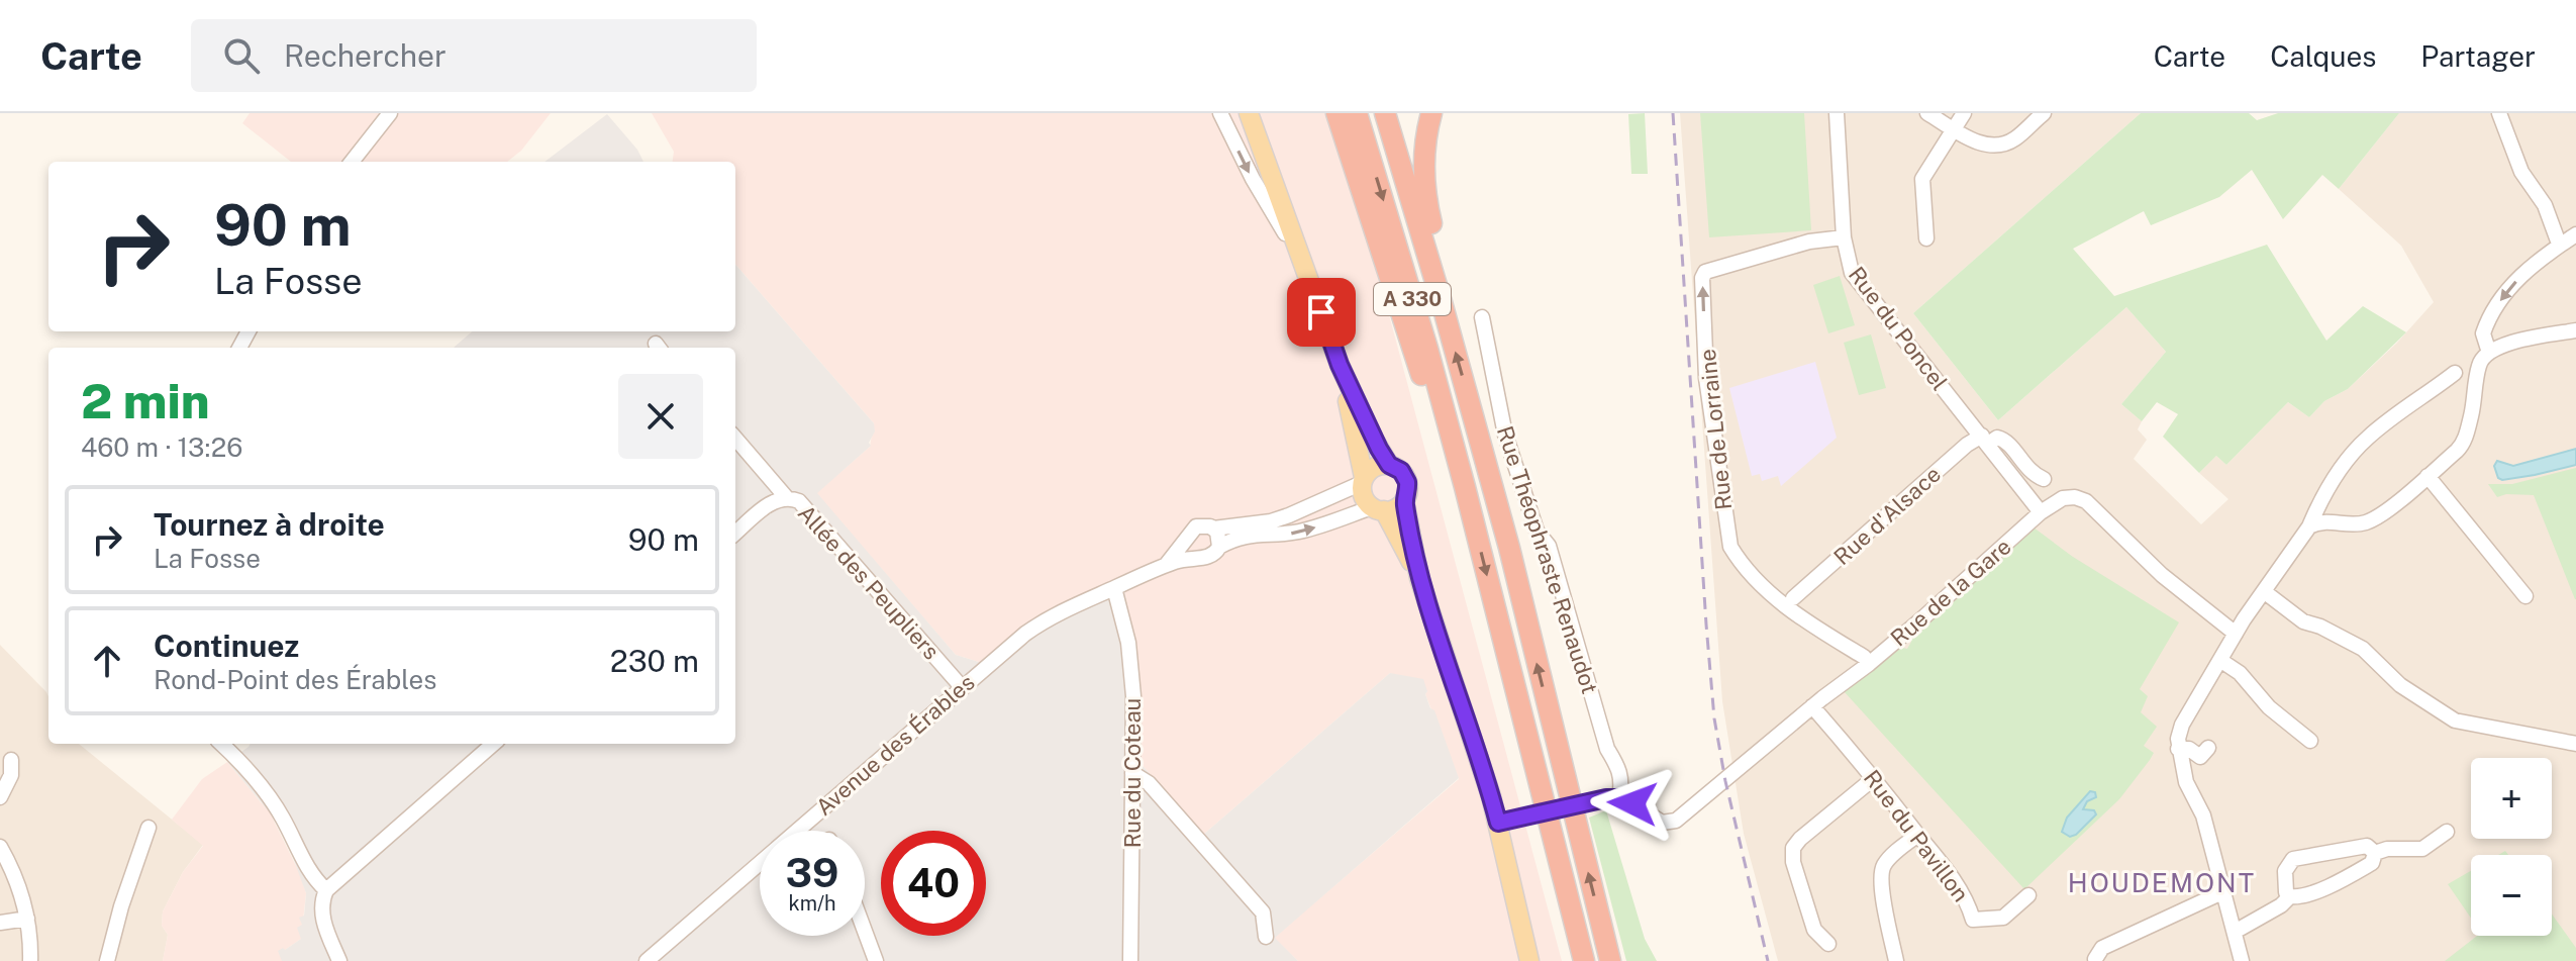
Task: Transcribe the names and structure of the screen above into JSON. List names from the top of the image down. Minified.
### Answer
{"streets":{"highway":["A 330"],"street":["Rue du Poncel","Rue de Lorraine","Rue d'Alsace","Rue Théophraste Renaudot","Allée des Peupliers","Rue de la Gare","Avenue des Érables","Rue du Coteau","Rue du Pavillon"]},"crossings":[["Rue du Poncel","Rue de Lorraine"],["Rue du Poncel","Rue d'Alsace"],["Rue du Poncel","Rue de la Gare"],["Rue de Lorraine","Rue de la Gare"],["Rue Théophraste Renaudot","Rue de la Gare"],["Allée des Peupliers","Avenue des Érables"],["Rue de la Gare","Rue du Pavillon"],["Avenue des Érables","Rue du Coteau"]],"districts":["HOUDEMONT"],"page":{"header":"Carte","search":"Rechercher","nav":["Carte","Calques","Partager"],"turn":["90 m","La Fosse"],"heading":["2 min","460 m · 13:26"],"list":[{"name":"Tournez à droite","note":"La Fosse","value":"90 m"},{"name":"Continuez","note":"Rond-Point des Érables","value":"230 m"}],"map_buttons":["+","−"],"speed":"39 km/h","limit":"40"}}
